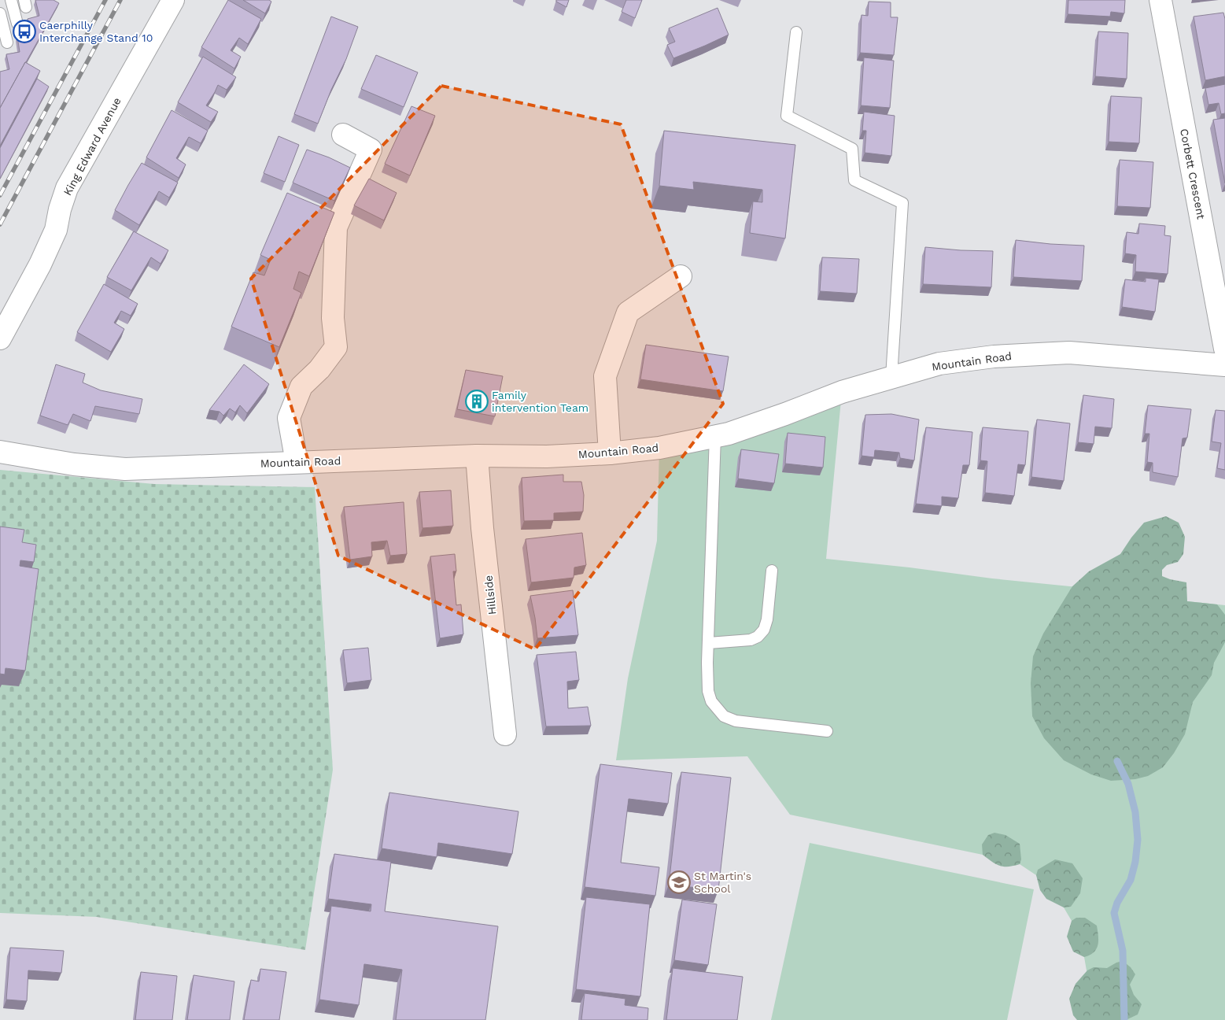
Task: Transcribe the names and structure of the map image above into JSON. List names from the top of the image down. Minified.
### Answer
{"streets":{"street":["King Edward Avenue","Corbett Crescent","Mountain Road","Hillside"]},"crossings":[["Mountain Road","Hillside"]],"places":{"bus stop":["Caerphilly Interchange Stand 10"],"building":["Family intervention Team"],"school or university":["St Martin's School"]}}
